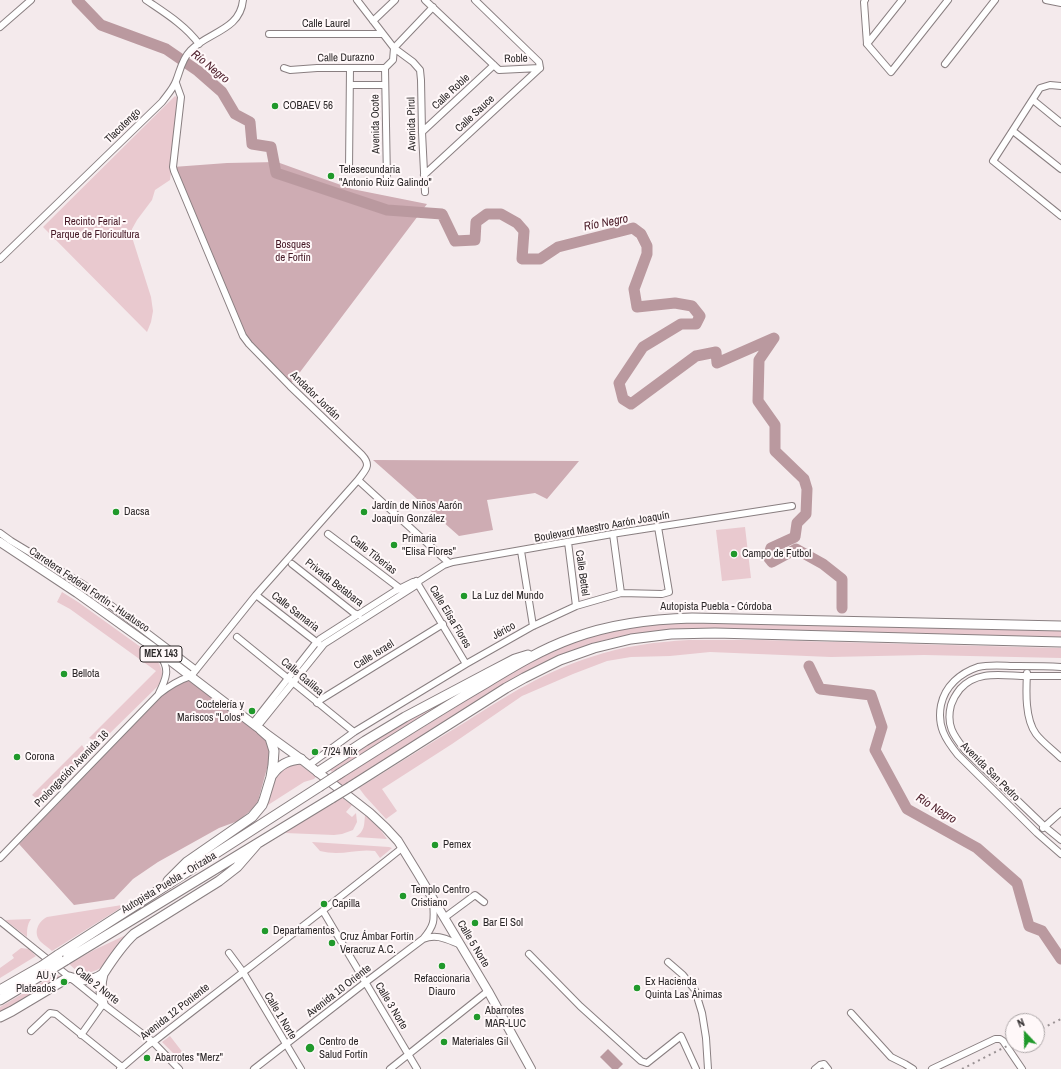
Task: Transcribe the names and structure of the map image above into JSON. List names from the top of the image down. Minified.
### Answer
{"streets":{"highway":["Autopista Puebla - Córdoba","Autopista Puebla - Orizaba"],"main road":["Carretera Federal Fortín - Huatusco","MEX 143","Calle 5 Norte"],"street":["Calle Laurel","Calle Durazno","Roble","Calle Roble","Calle Sauce","Avenida Ocote","Avenida Pirul","Tlacotengo","Andador Jordán","Boulevard Maestro Aarón Joaquín","Calle Tiberias","Calle Bettel","Privada Betabara","Calle Samaria","Calle Elisa Flores","Jérico","Calle Israel","Calle Galilea","Prolongación Avenida 16","Avenida San Pedro","Calle 2 Norte","Avenida 10 Oriente","Calle 3 Norte","Avenida 12 Poniente","Calle 1 Norte"]},"crossings":[["Calle Durazno","Avenida Ocote"],["Calle Durazno","Avenida Pirul"],["Roble","Calle Roble"],["Roble","Calle Sauce"],["Calle Roble","Avenida Pirul"],["Calle Sauce","Avenida Pirul"],["Tlacotengo","Andador Jordán"],["Andador Jordán","Carretera Federal Fortín - Huatusco"],["Andador Jordán","Calle Samaria"],["Boulevard Maestro Aarón Joaquín","Calle Tiberias"],["Boulevard Maestro Aarón Joaquín","Calle Bettel"],["Boulevard Maestro Aarón Joaquín","Privada Betabara"],["Boulevard Maestro Aarón Joaquín","Carretera Federal Fortín - Huatusco"],["Boulevard Maestro Aarón Joaquín","Calle Samaria"],["Boulevard Maestro Aarón Joaquín","Calle Elisa Flores"],["Boulevard Maestro Aarón Joaquín","Jérico"],["Boulevard Maestro Aarón Joaquín","Calle Galilea"],["Calle Bettel","Jérico"],["Carretera Federal Fortín - Huatusco","Jérico"],["Carretera Federal Fortín - Huatusco","Calle 5 Norte"],["Autopista Puebla - Córdoba","Autopista Puebla - Orizaba"],["Calle Elisa Flores","Jérico"],["Calle Elisa Flores","Calle Israel"],["Jérico","Calle Galilea"],["Calle Israel","Calle Galilea"],["Calle 5 Norte","Avenida 12 Poniente"],["Calle 2 Norte","Avenida 12 Poniente"],["Avenida 10 Oriente","Calle 3 Norte"],["Avenida 10 Oriente","Calle 1 Norte"],["Calle 3 Norte","Avenida 12 Poniente"],["Avenida 12 Poniente","Calle 1 Norte"]],"water":["Río Negro"],"parks":["Recinto Ferial - Parque de Floricultura","Bosques de Fortín"],"places":["COBAEV 56","Telesecundaria \"Antonio Ruiz Galindo\"","Dacsa","Jardín de Niños Aarón Joaquín González","Primaria \"Elisa Flores\"","Campo de Futbol","La Luz del Mundo","Bellota","Coctelería y Mariscos \"Lolos\"","7/24 Mix","Corona","Pemex","Templo Centro Cristiano","Capilla","Bar El Sol","Departamentos","Cruz Ámbar Fortín Veracruz A.C.","Refaccionaria Diauro","AU y Plateados","Ex Hacienda Quinta Las Ánimas","Abarrotes MAR-LUC","Materiales Gil","Centro de Salud Fortín","Abarrotes \"Merz\""],"north":"top"}
